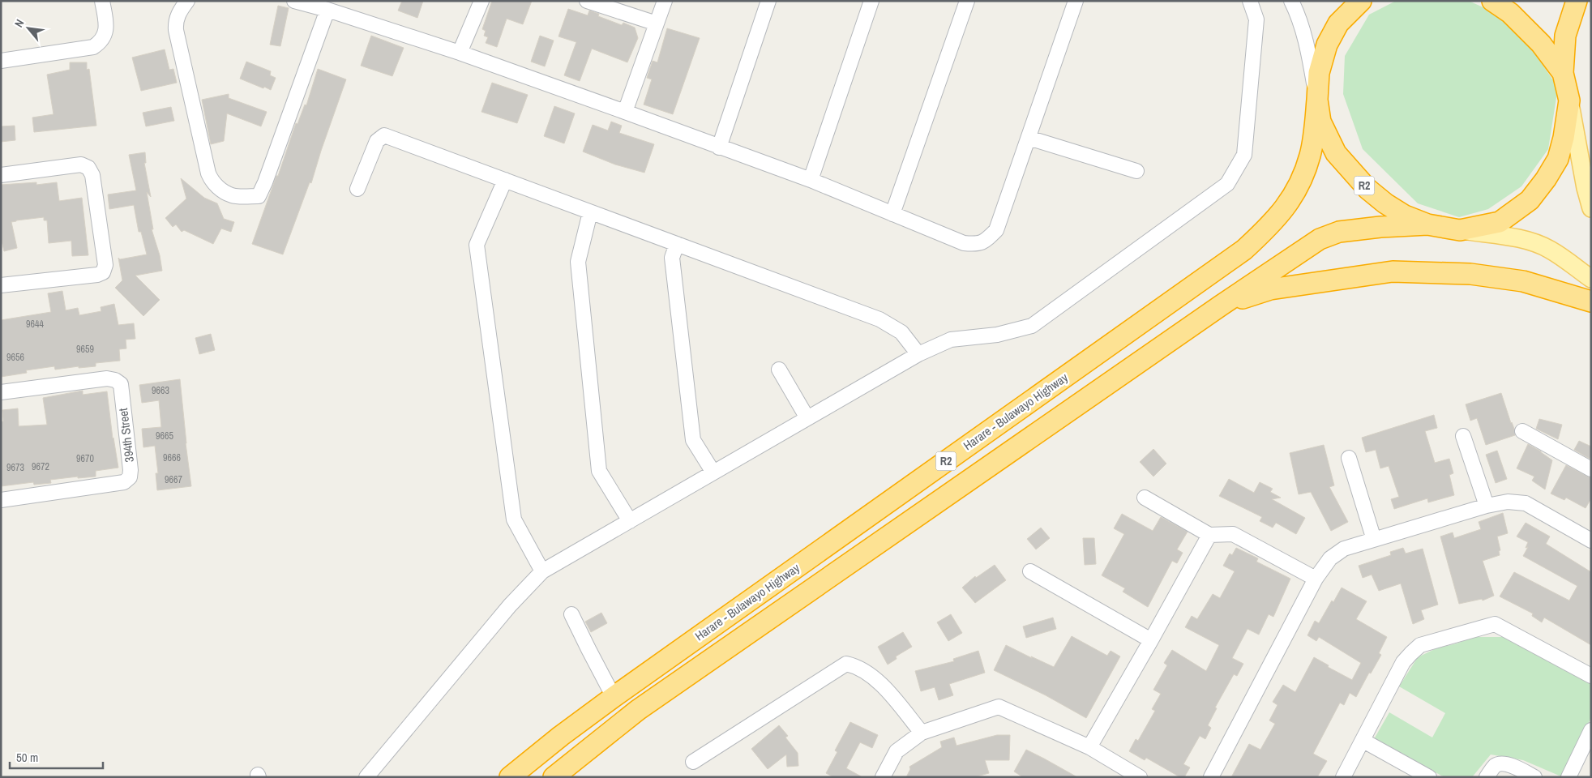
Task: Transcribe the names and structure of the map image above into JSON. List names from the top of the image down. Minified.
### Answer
{"streets":{"highway":["R2","Harare - Bulawayo Highway"],"street":["394th Street"]},"house_numbers":["9644","9659","9656","9663","9665","9666","9670","9672","9673","9667"],"scale_bar":"50 m","north":"top left"}
